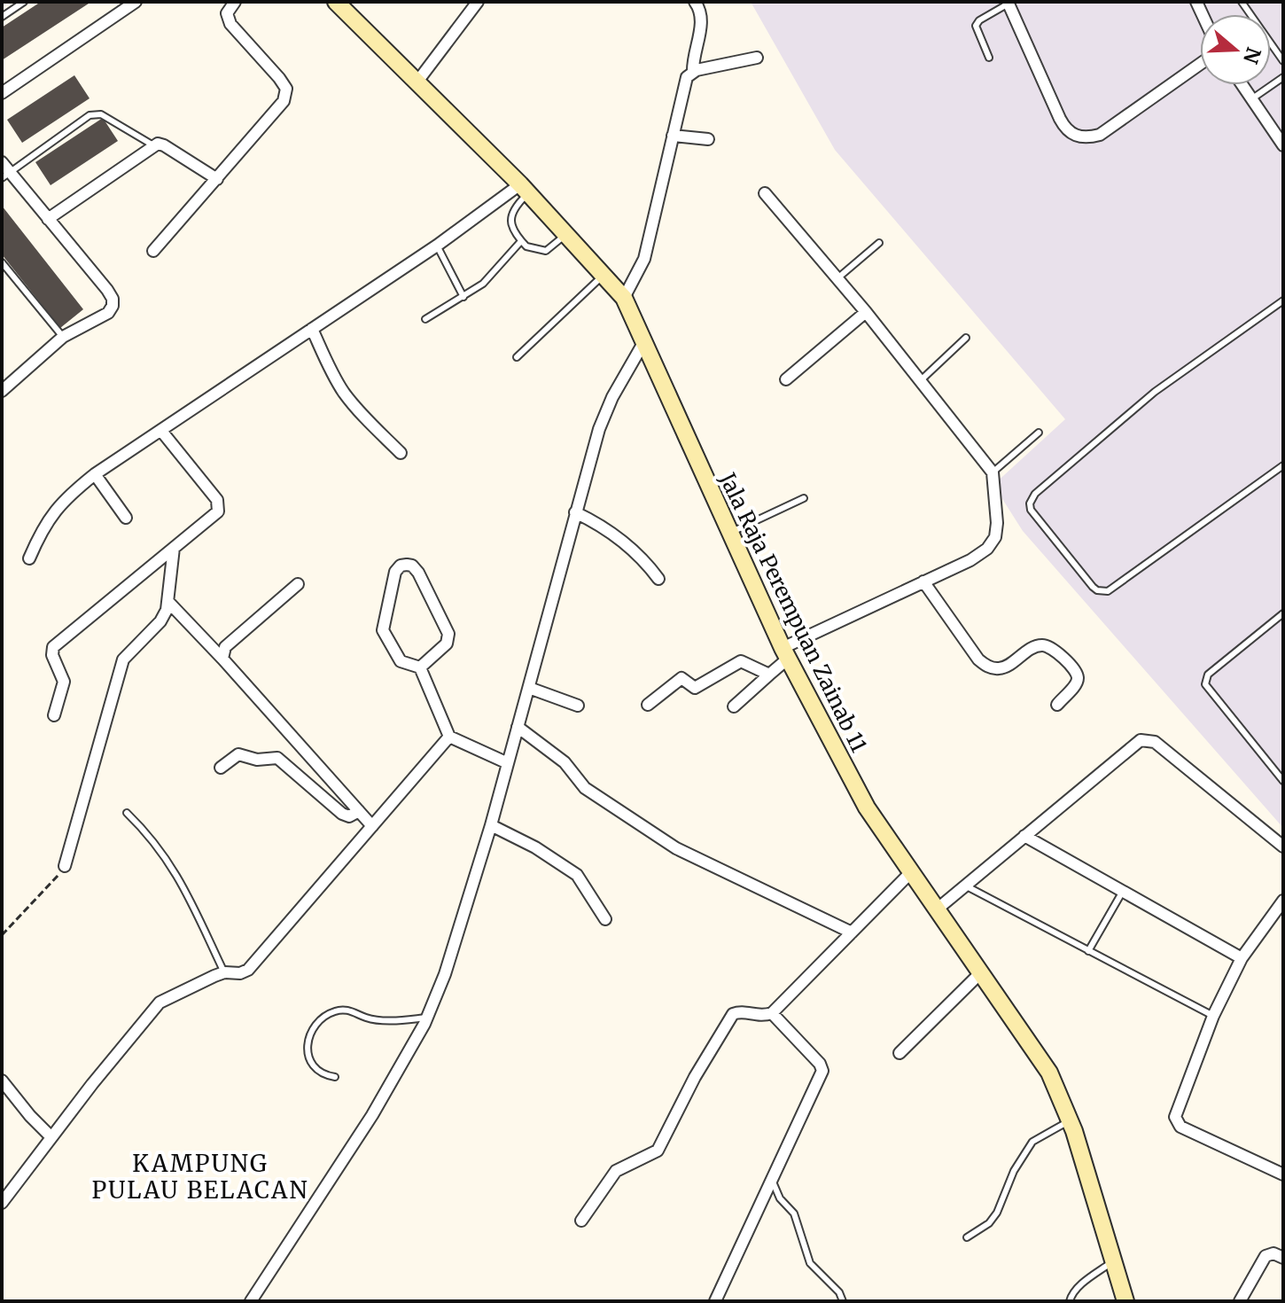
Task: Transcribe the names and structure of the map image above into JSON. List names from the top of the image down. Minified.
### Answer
{"streets":{"main road":["Jala Raja Perempuan Zainab 11"]},"districts":["KAMPUNG PULAU BELACAN"],"north":"right"}
